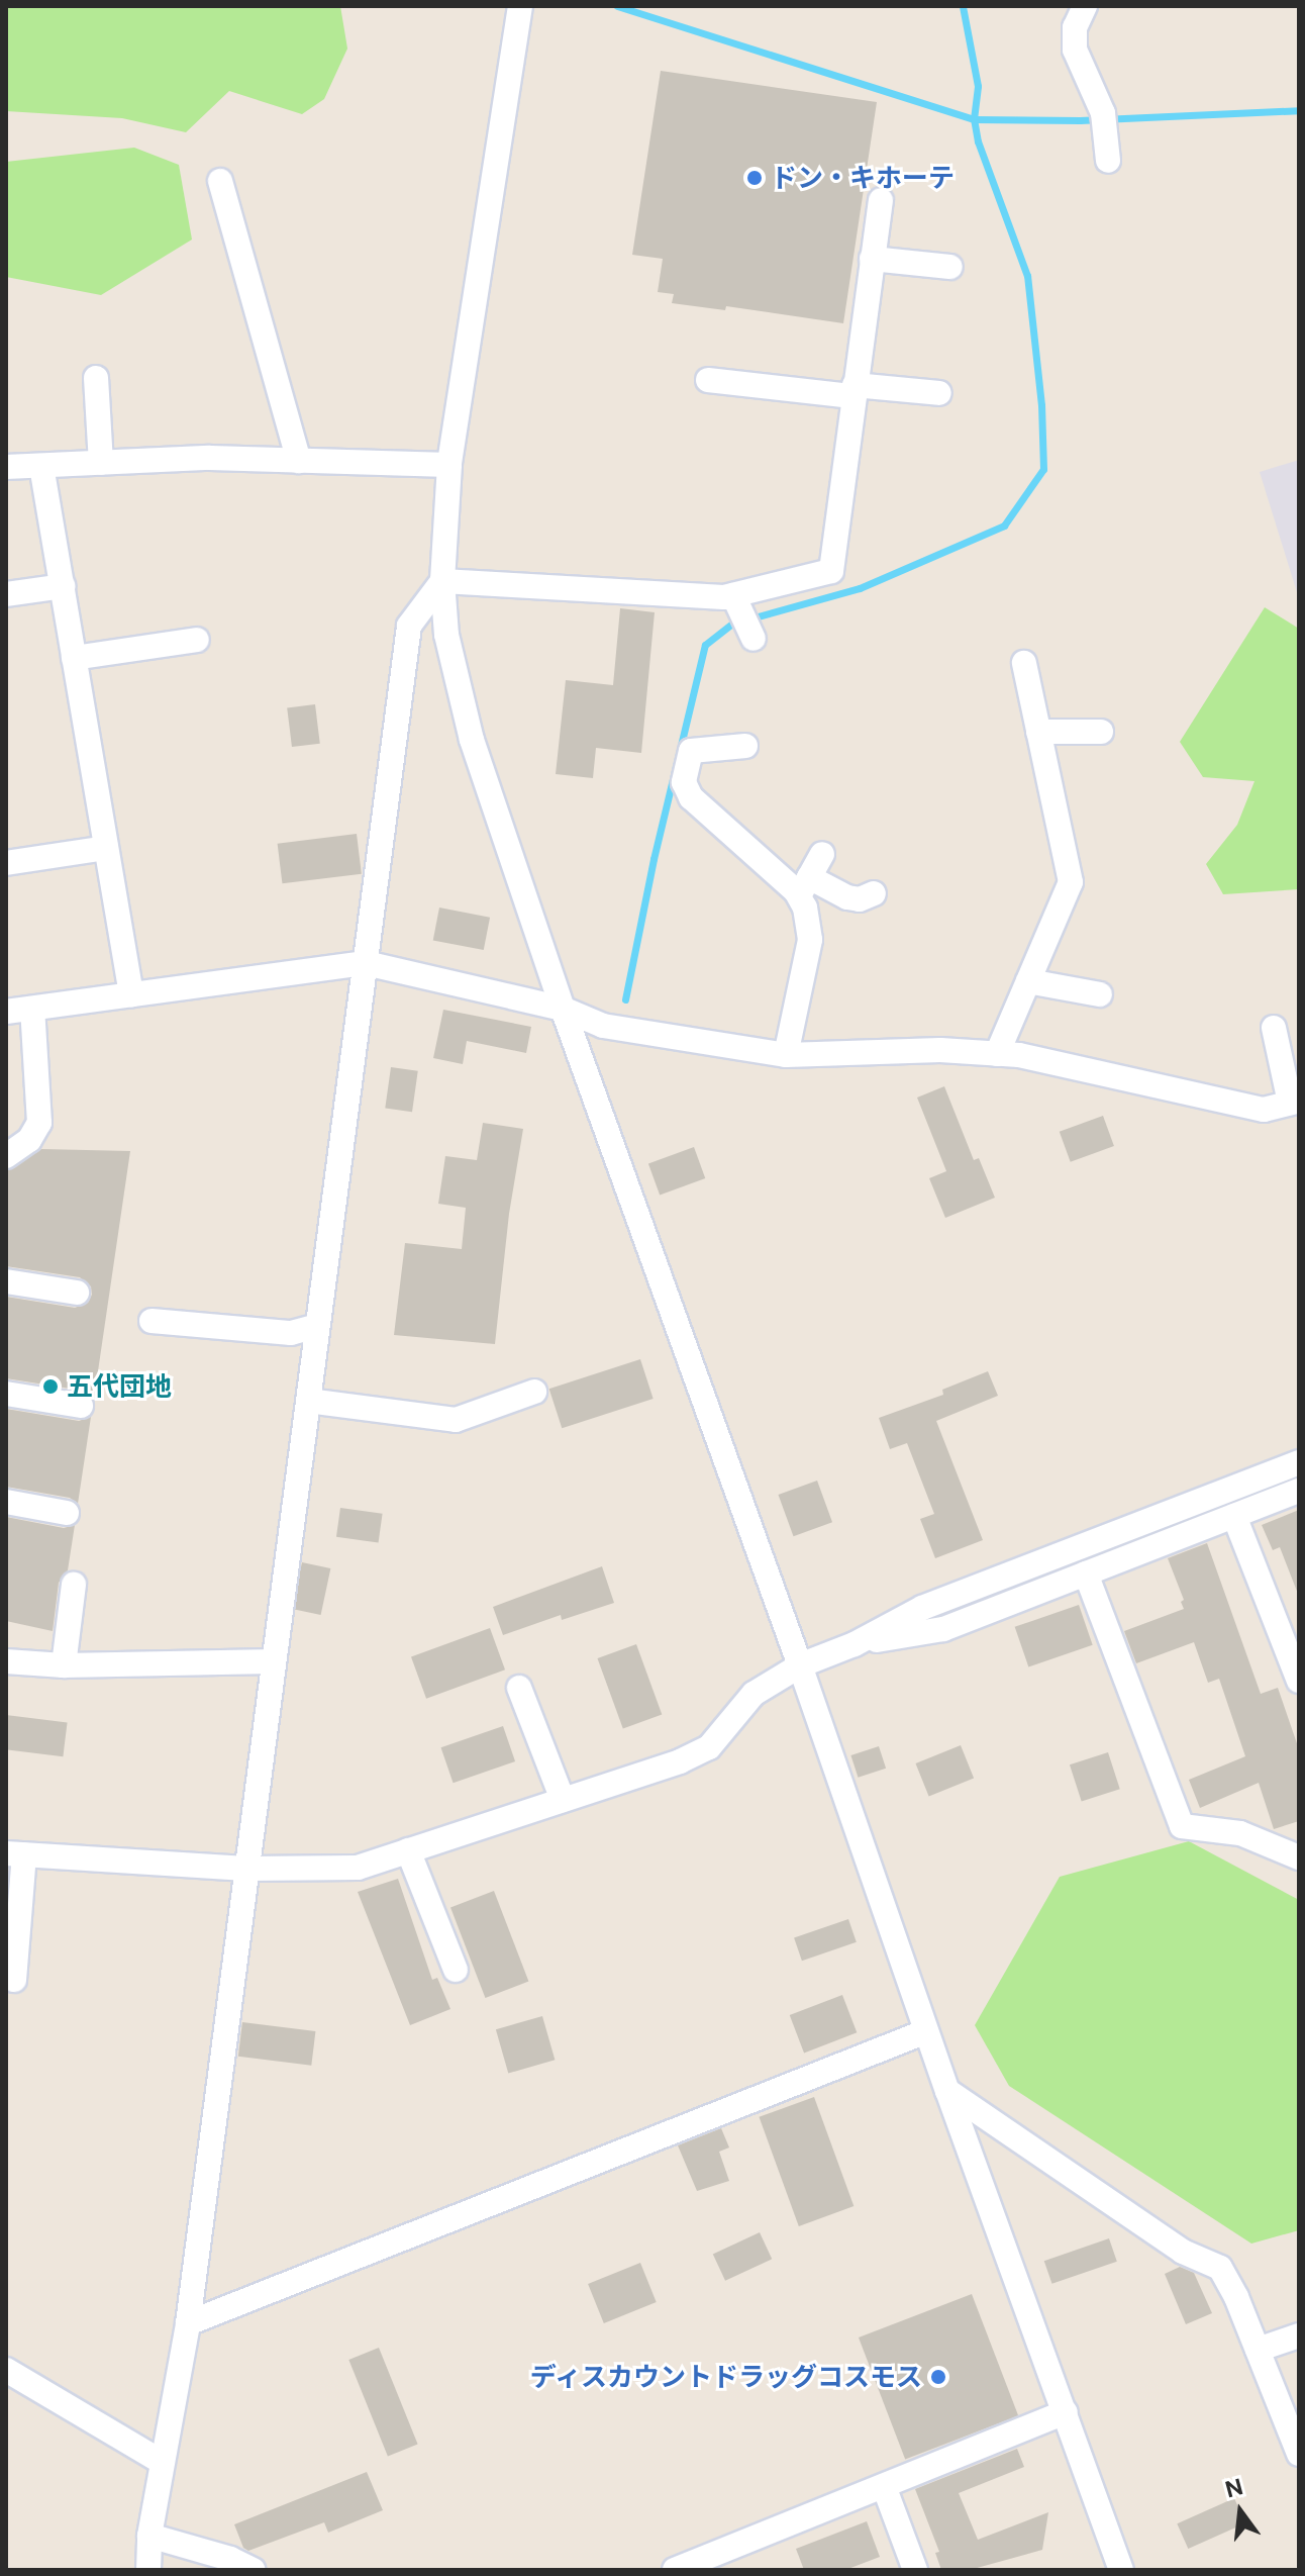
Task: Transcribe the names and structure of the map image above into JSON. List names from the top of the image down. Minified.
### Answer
{"places":["ドン・キホーテ","五代団地","ディスカウントドラッグコスモス"],"north":"top"}
